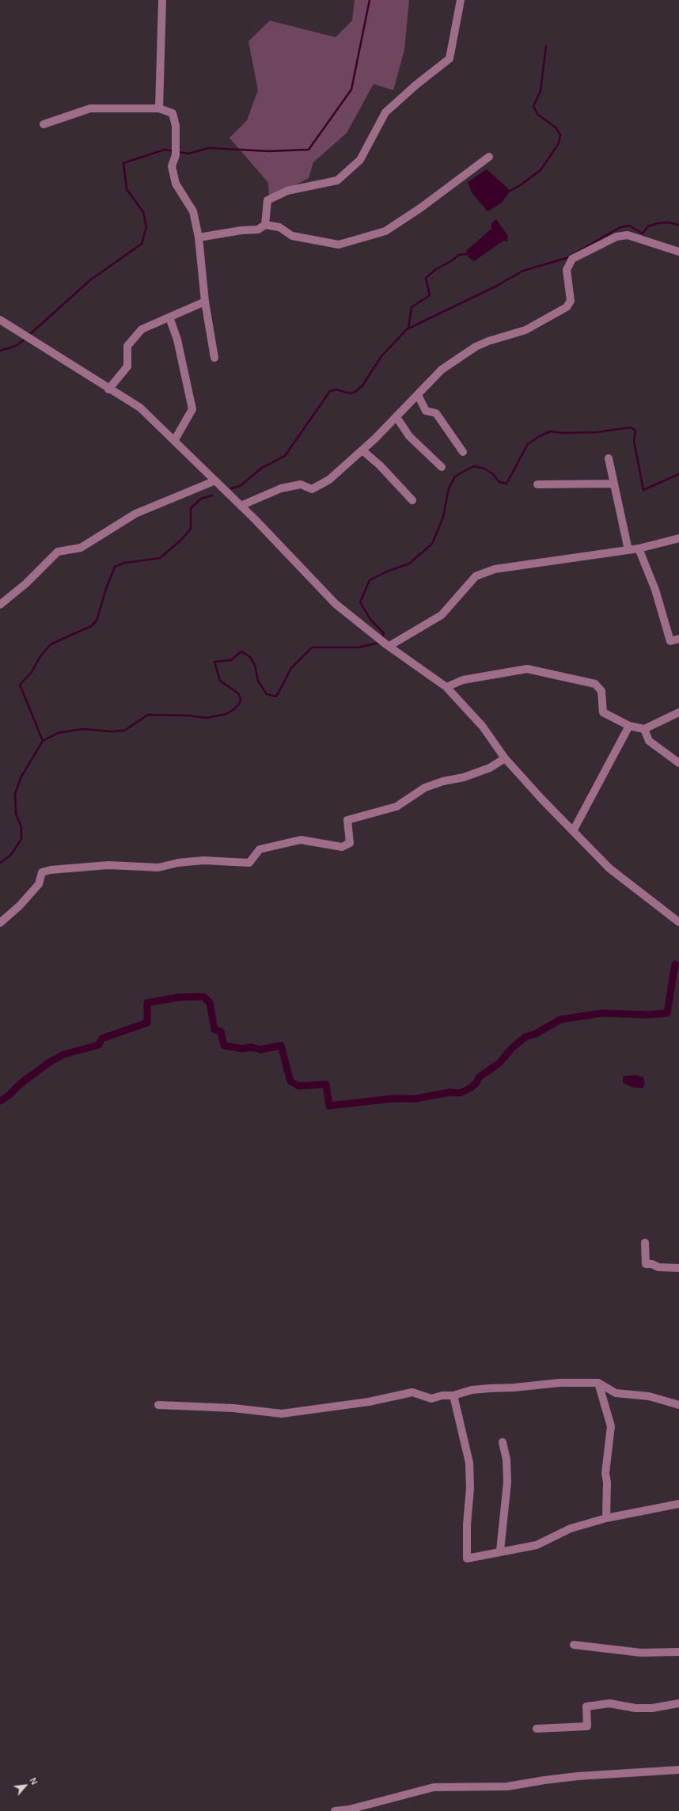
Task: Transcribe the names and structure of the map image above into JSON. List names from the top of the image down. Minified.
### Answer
{"north":"top right"}
